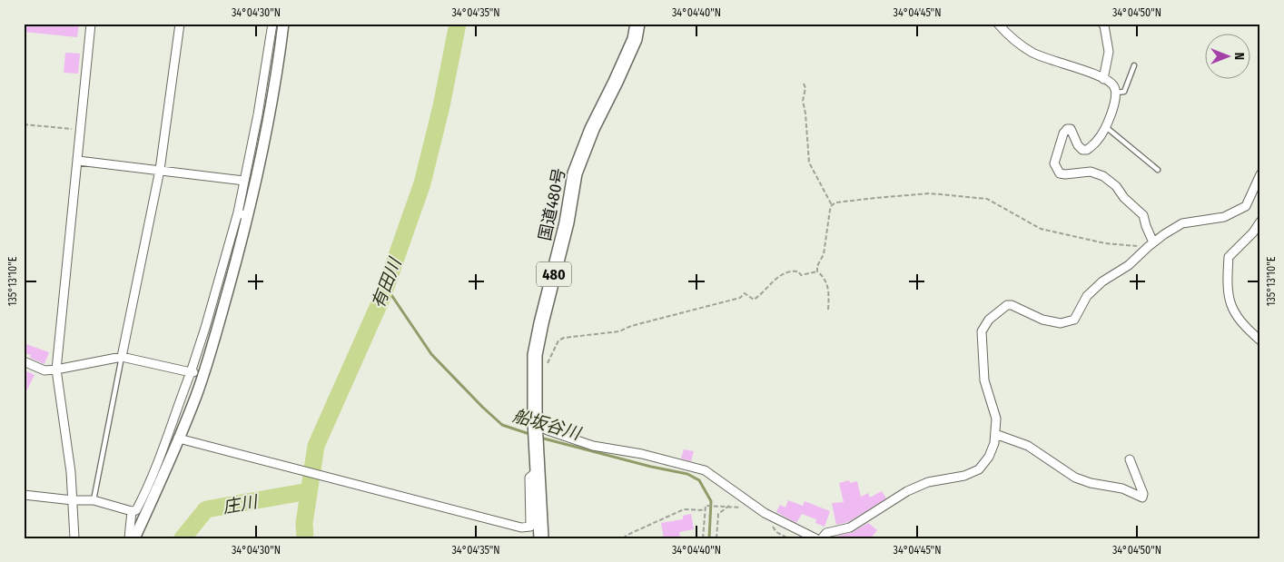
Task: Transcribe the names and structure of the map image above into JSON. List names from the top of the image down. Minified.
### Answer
{"streets":{"highway":["国道480号","480"]},"water":["有田川","船坂谷川","庄川"],"north":"right","coordinates":["34°04'30\"N","34°04'35\"N","34°04'40\"N","34°04'45\"N","34°04'50\"N","135°13'10\"E"]}
